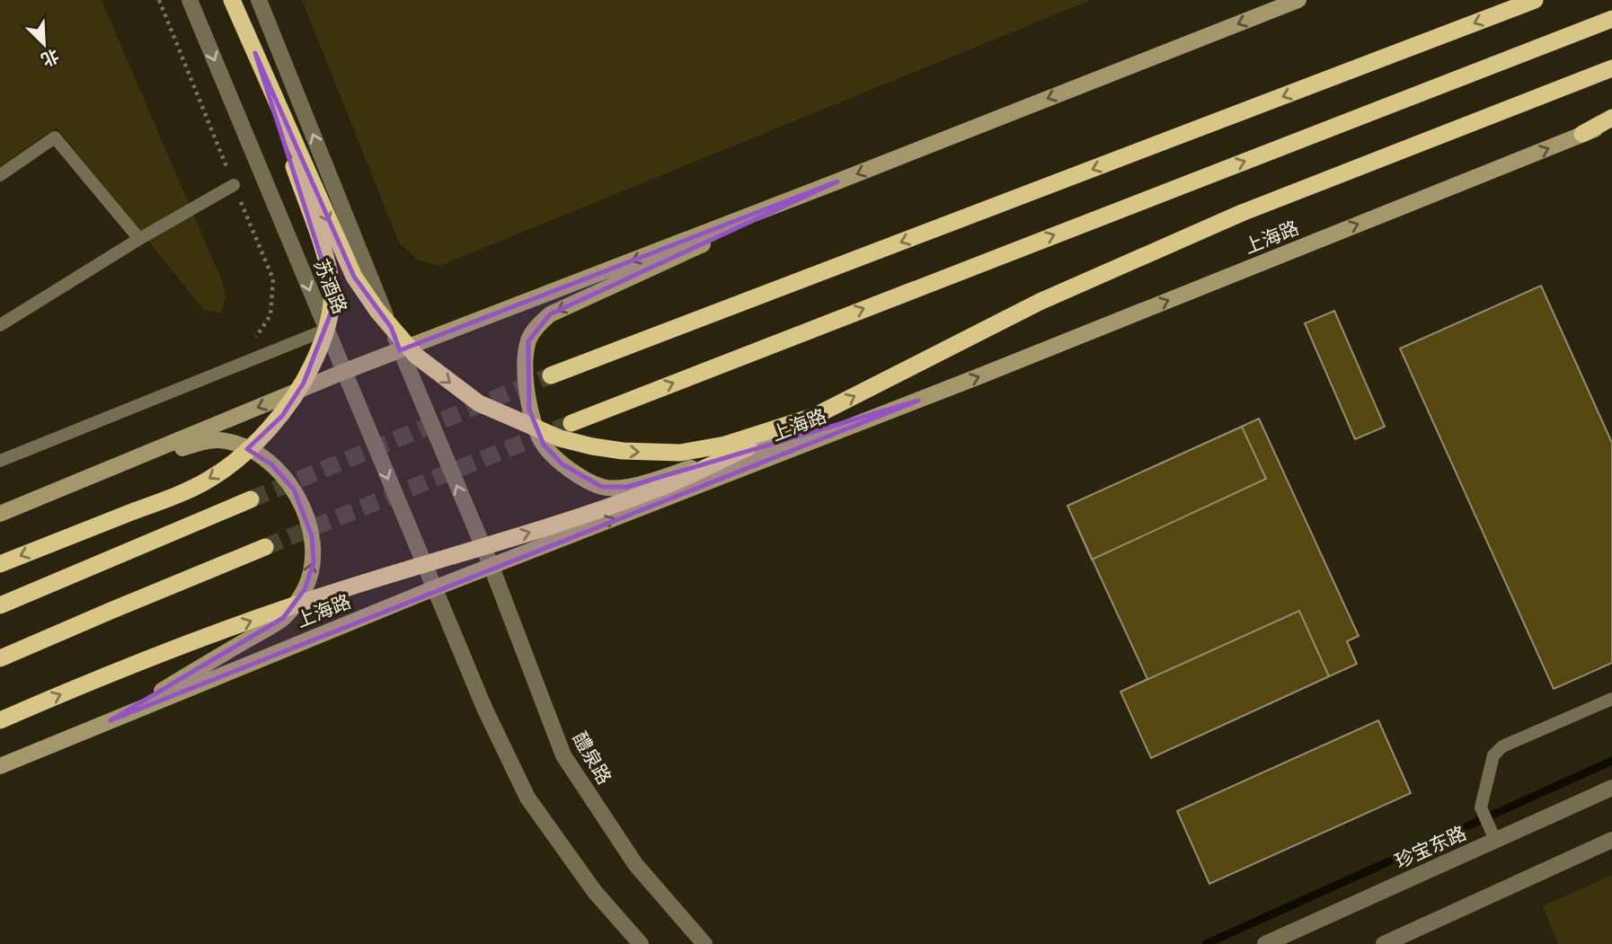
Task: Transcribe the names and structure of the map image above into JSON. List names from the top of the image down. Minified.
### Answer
{"streets":{"main road":["上海路"],"street":["苏酒路","醴泉路","珍宝东路"]},"crossings":[["上海路","苏酒路"],["上海路","醴泉路"]],"one_way":["上海路"],"north":"bottom right"}
